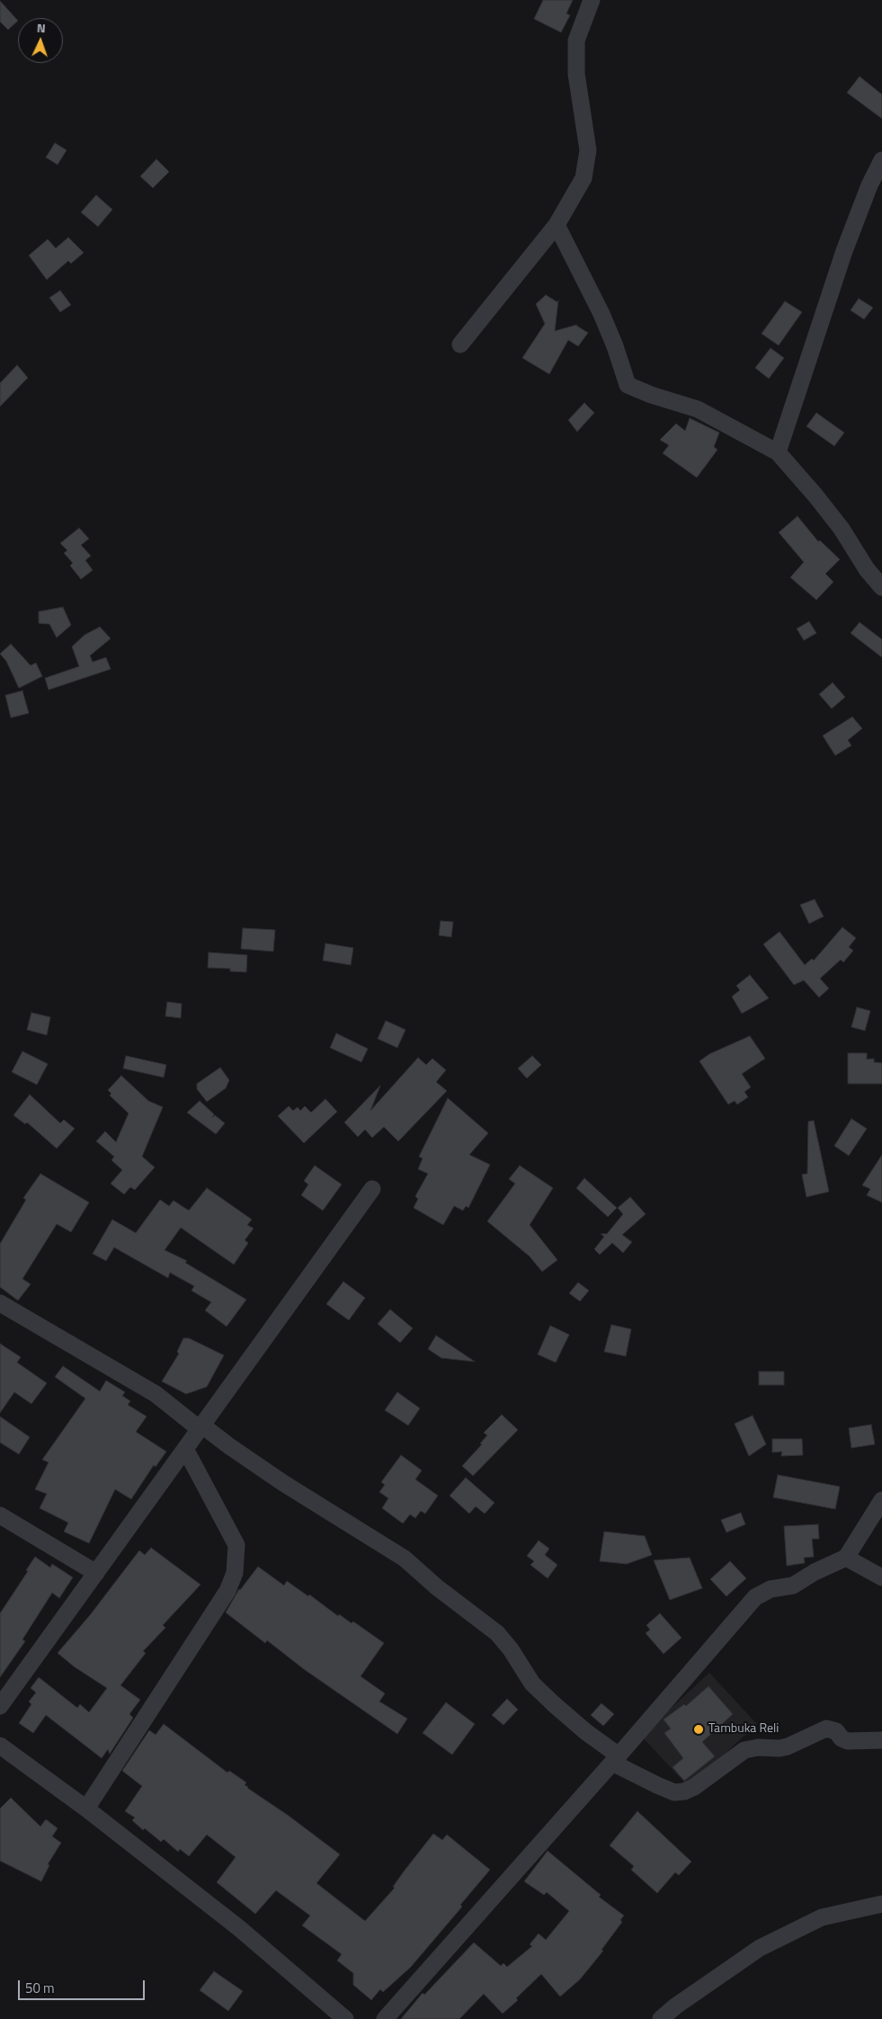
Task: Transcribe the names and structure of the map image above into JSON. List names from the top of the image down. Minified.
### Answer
{"places":["Tambuka Reli"],"scale_bar":"50 m","north":"top"}
